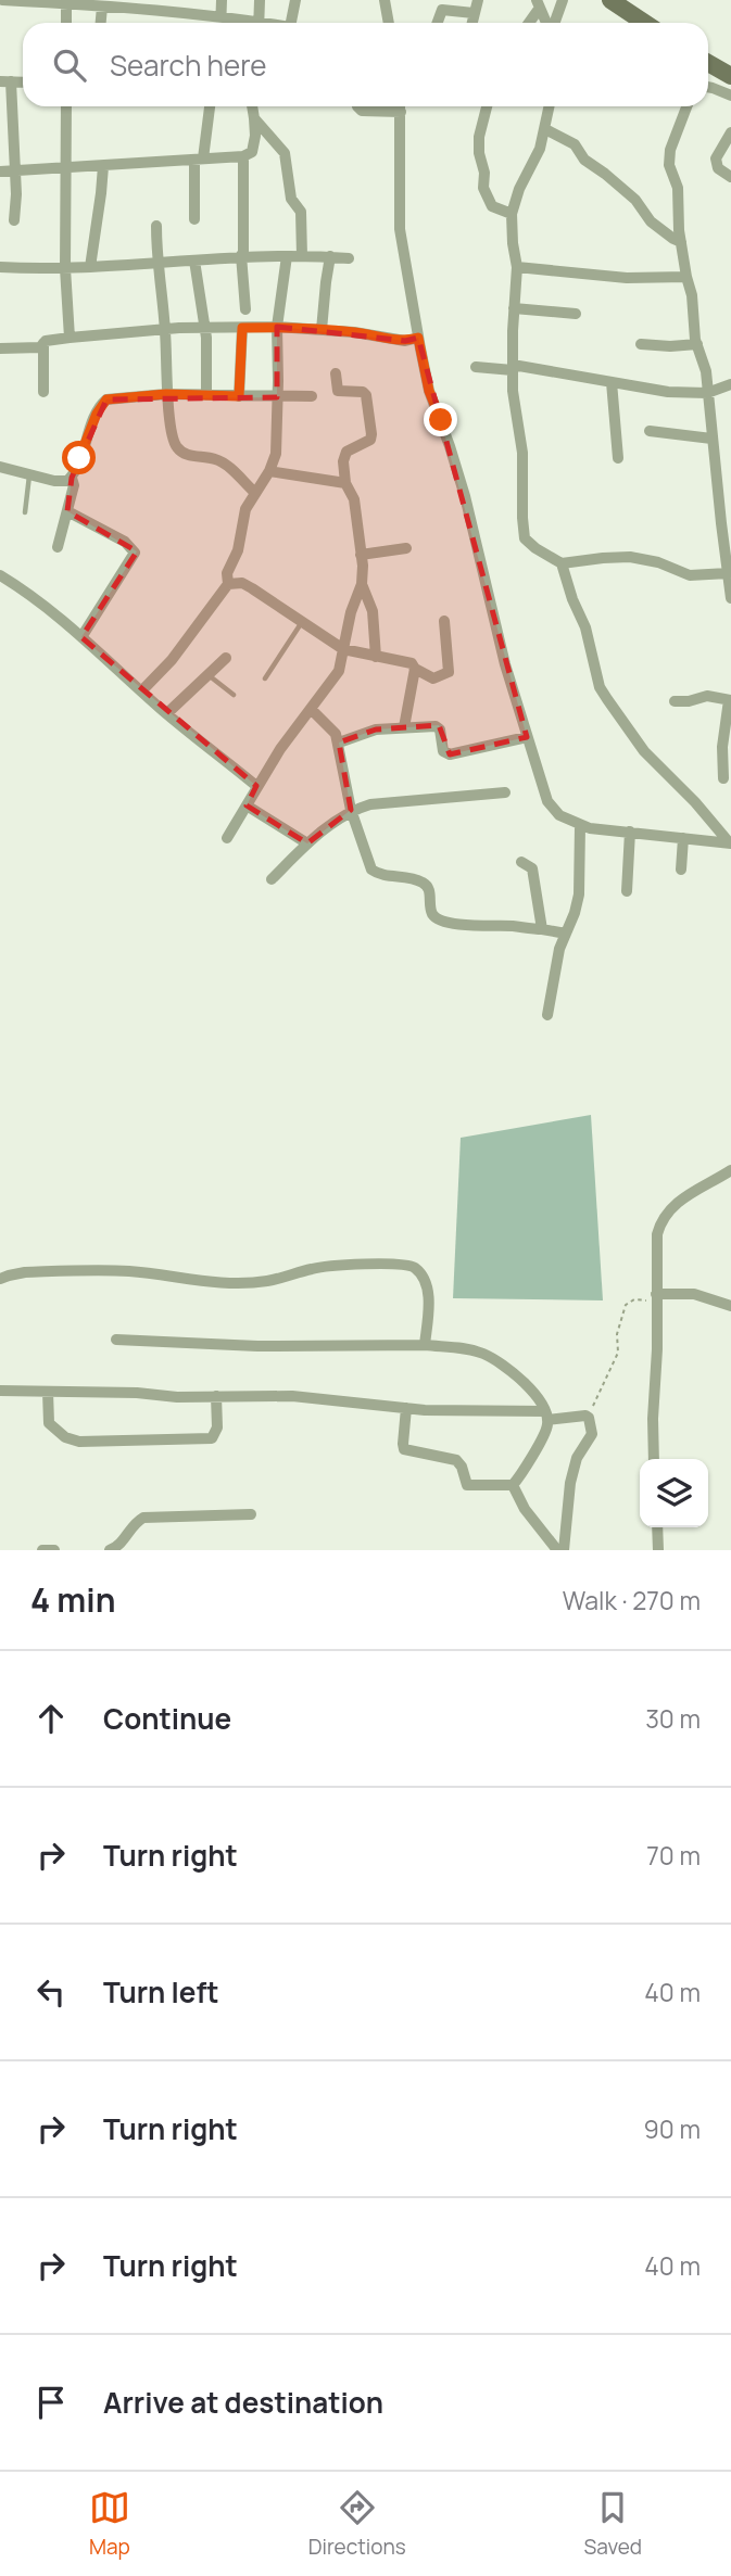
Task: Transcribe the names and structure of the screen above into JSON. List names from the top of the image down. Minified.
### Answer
{"page":{"search":"Search here","heading":["4 min","Walk · 270 m"],"list":[["Continue","30 m"],["Turn right","70 m"],["Turn left","40 m"],["Turn right","90 m"],["Turn right","40 m"],"Arrive at destination"],"nav":["Map","Directions","Saved"]}}
